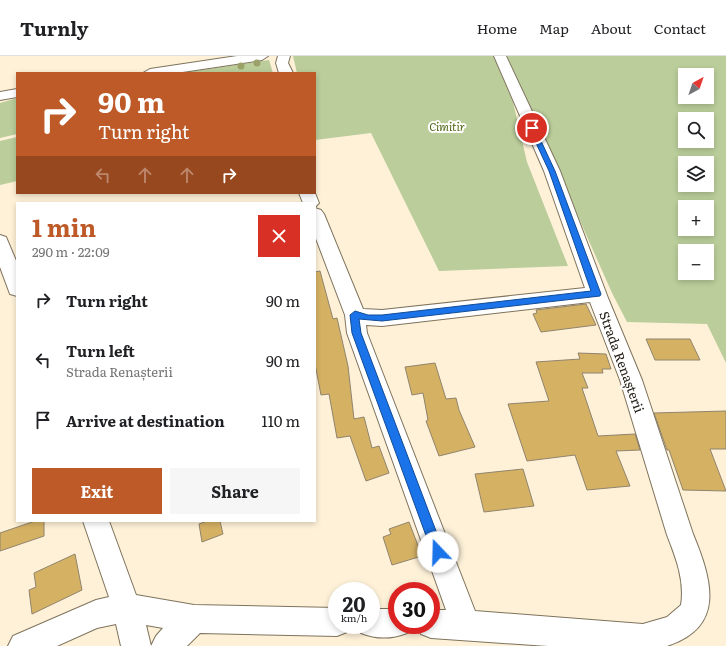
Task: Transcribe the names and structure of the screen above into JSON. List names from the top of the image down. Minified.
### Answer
{"streets":{"street":["Strada Renașterii"]},"parks":["Cimitir"],"north":"top right","page":{"header":"Turnly","nav":["Home","Map","About","Contact"],"map_buttons":["+","−"],"turn":["90 m","Turn right"],"heading":["1 min","290 m · 22:09"],"list":[{"name":"Turn right","value":"90 m"},{"name":"Turn left","note":"Strada Renașterii","value":"90 m"},{"name":"Arrive at destination","value":"110 m"}],"buttons":["Exit","Share"],"speed":"20 km/h","limit":"30"}}
